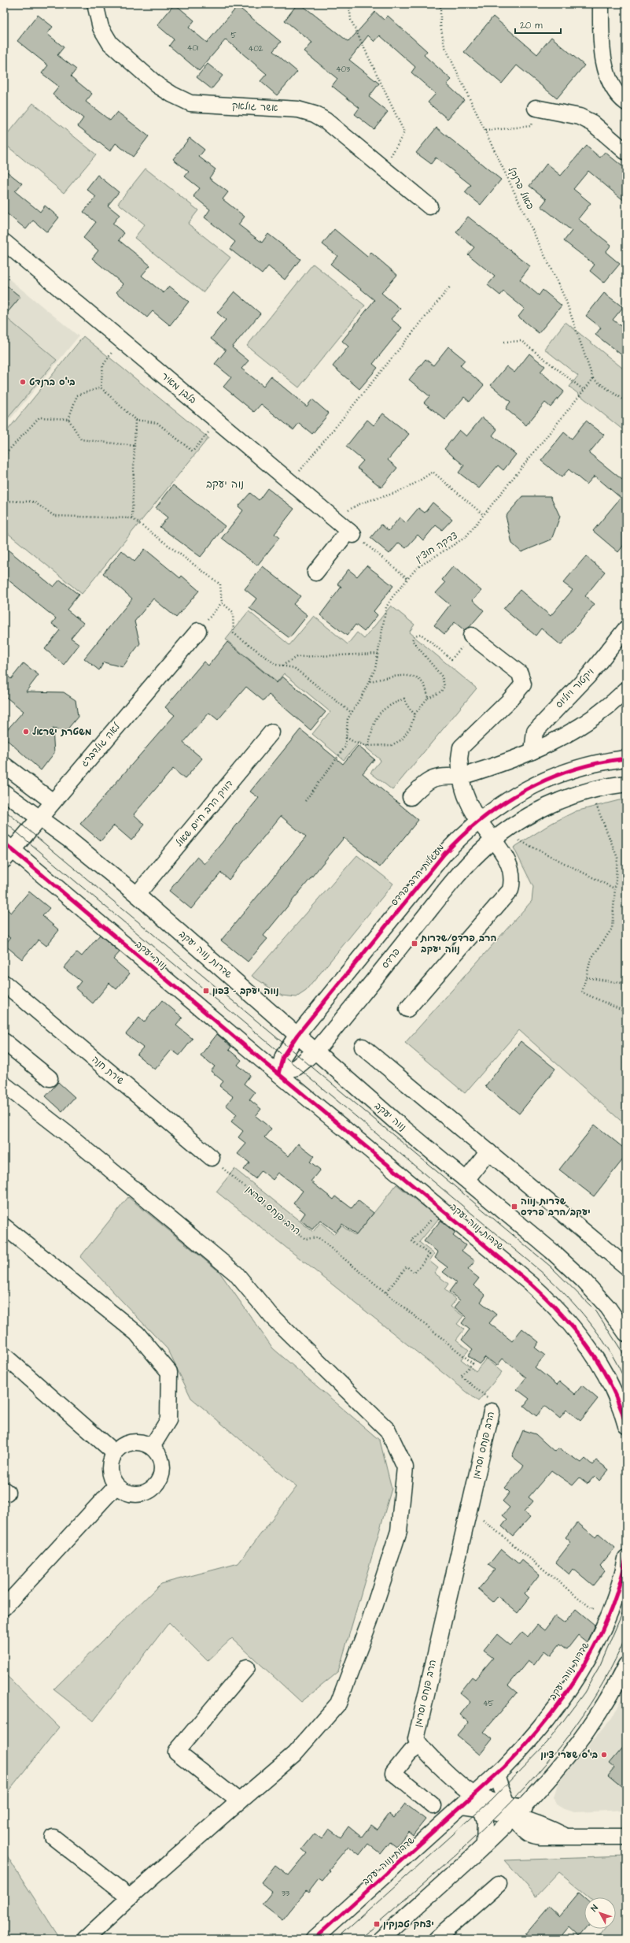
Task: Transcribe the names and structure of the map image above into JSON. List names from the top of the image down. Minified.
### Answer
{"streets":{"street":["אשר גולאק","בלבן מאיר","ויקטור ויוליוס","לאה גולדברג","דוויק הרב חיים שאול","מעגלות הרב פרדס","שדרות נווה יעקב","נווה יעקב","פרדס","שירת חנה","הרב פנחס וסרמן"],"path":["פאול פרנקל","צדקה חוצ'ין"]},"crossings":[["פאול פרנקל","צדקה חוצ'ין"],["לאה גולדברג","נווה יעקב"],["דוויק הרב חיים שאול","שדרות נווה יעקב"],["מעגלות הרב פרדס","שדרות נווה יעקב"],["מעגלות הרב פרדס","נווה יעקב"],["שדרות נווה יעקב","נווה יעקב"],["שדרות נווה יעקב","פרדס"],["נווה יעקב","פרדס"],["שירת חנה","הרב פנחס וסרמן"]],"districts":["נוה יעקב"],"places":{"other":["בי\"ס ברנדט","משטרת ישראל","בי\"ס שערי ציון"],"transit":["הרב פרדס/שדרות נווה יעקב","נווה יעקב – צפון","שדרות נווה יעקב/הרב פרדס","יצחק טבנקין"]},"house_numbers":["5","401","402","403","45","33"],"scale_bar":"20 m","north":"top left"}
